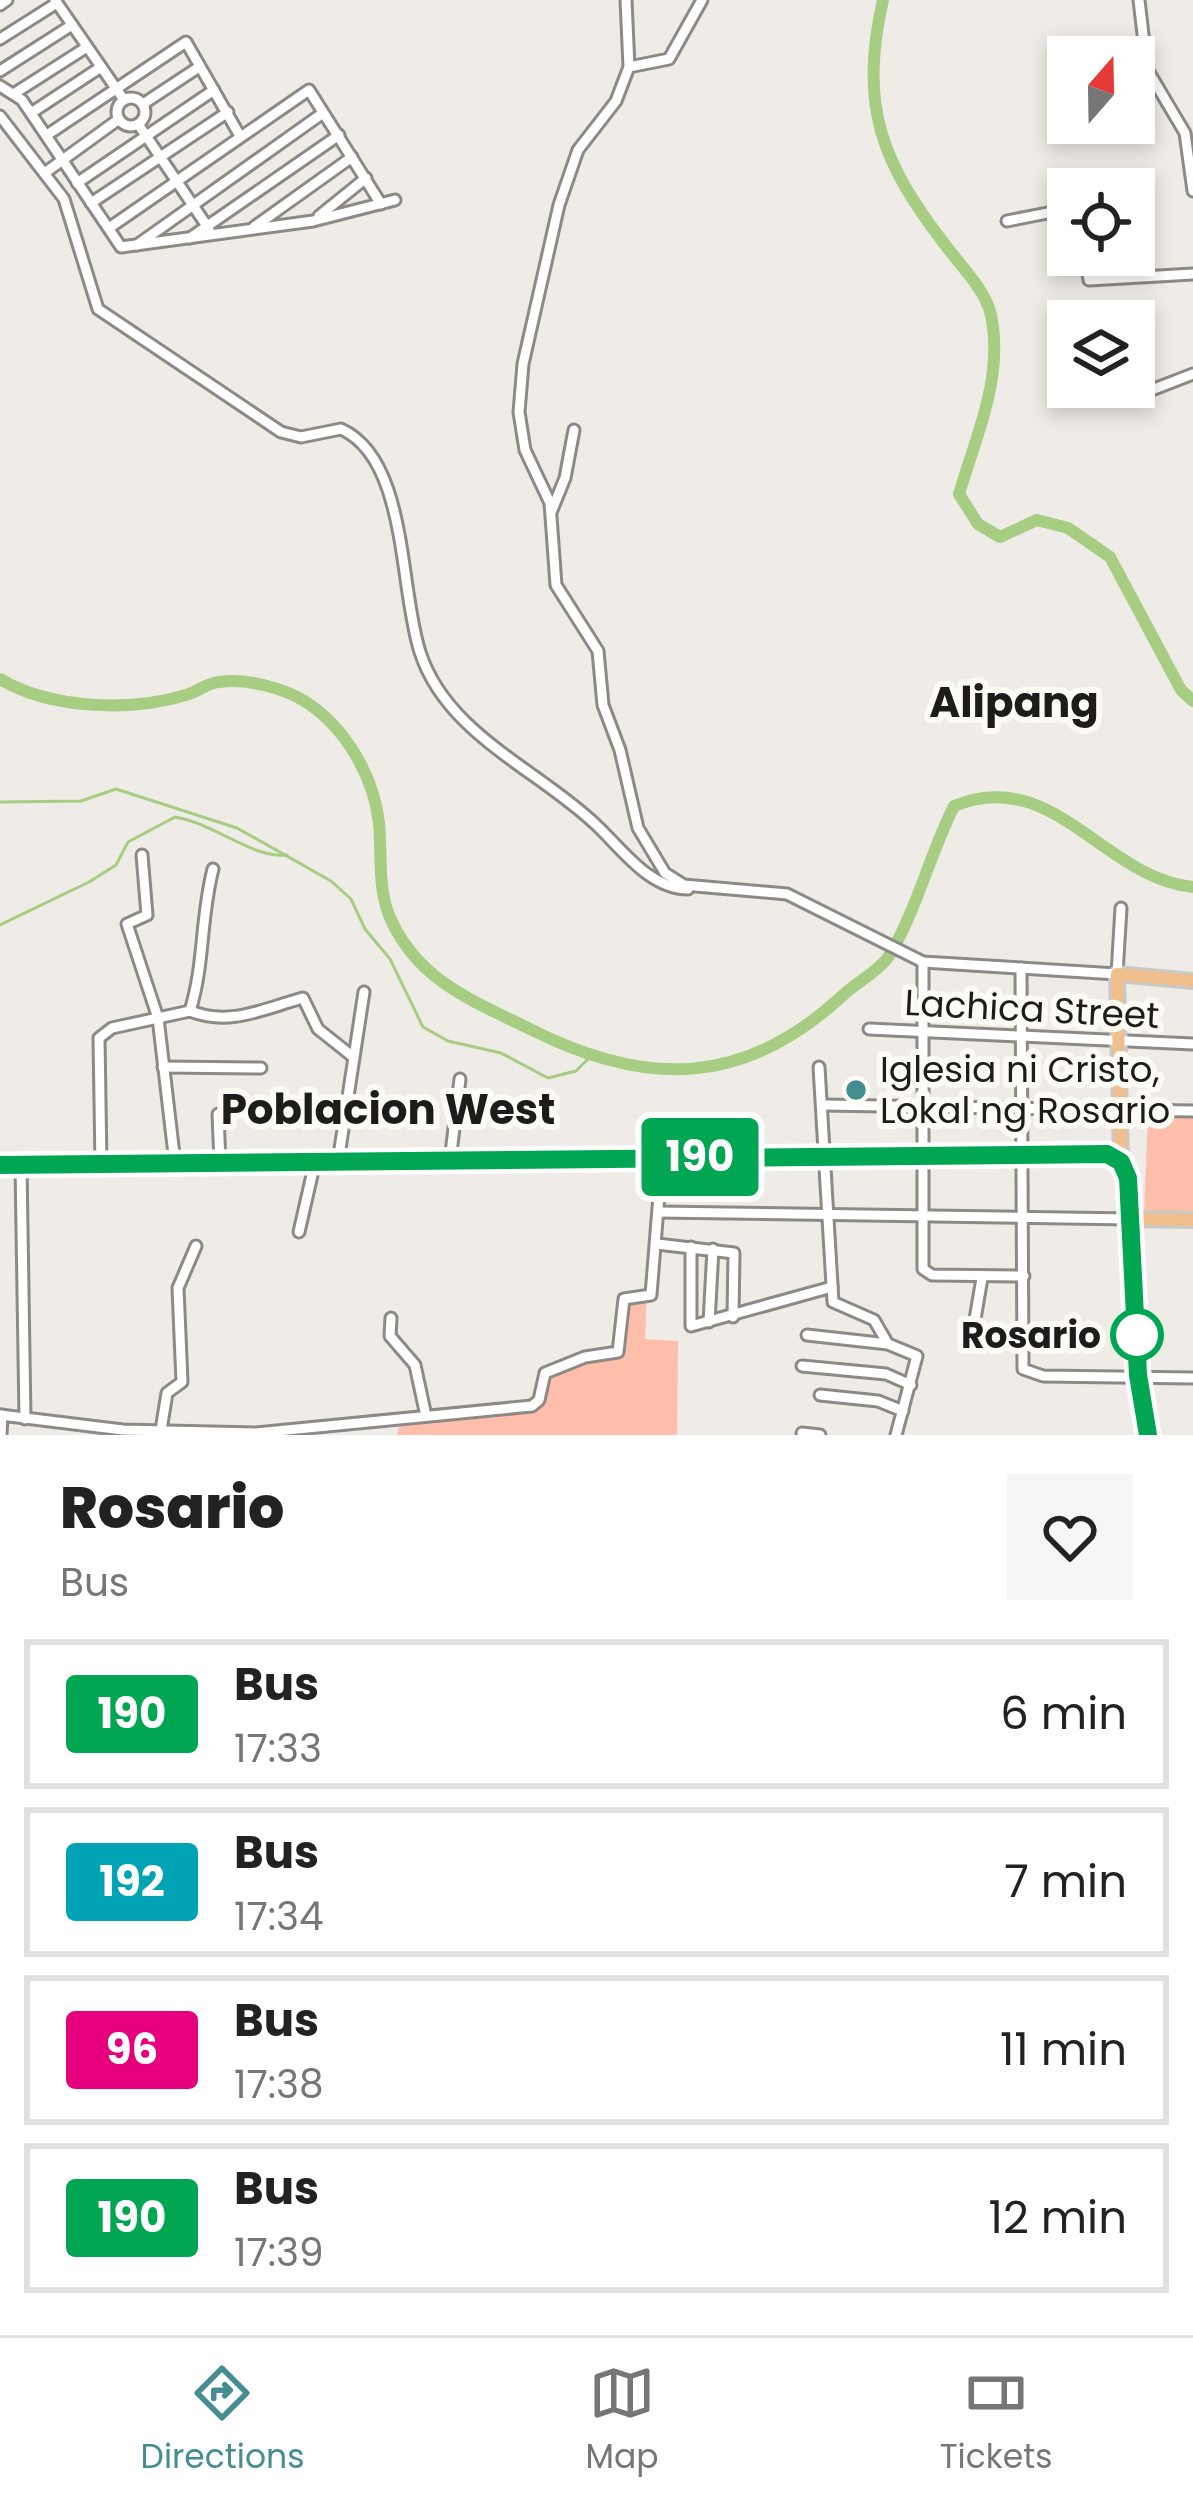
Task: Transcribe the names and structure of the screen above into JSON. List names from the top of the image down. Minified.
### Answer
{"streets":{"street":["Lachica Street"]},"districts":["Alipang","Poblacion West"],"places":["Iglesia ni Cristo, Lokal ng Rosario","Rosario"],"lines":["bus line 190"],"north":"top","page":{"on_map":"190","heading":["Rosario","Bus"],"list":[{"mark":"190","name":"Bus","note":"17:33","value":"6 min"},{"mark":"192","name":"Bus","note":"17:34","value":"7 min"},{"mark":"96","name":"Bus","note":"17:38","value":"11 min"},{"mark":"190","name":"Bus","note":"17:39","value":"12 min"}],"tabs":["Directions","Map","Tickets"]}}
